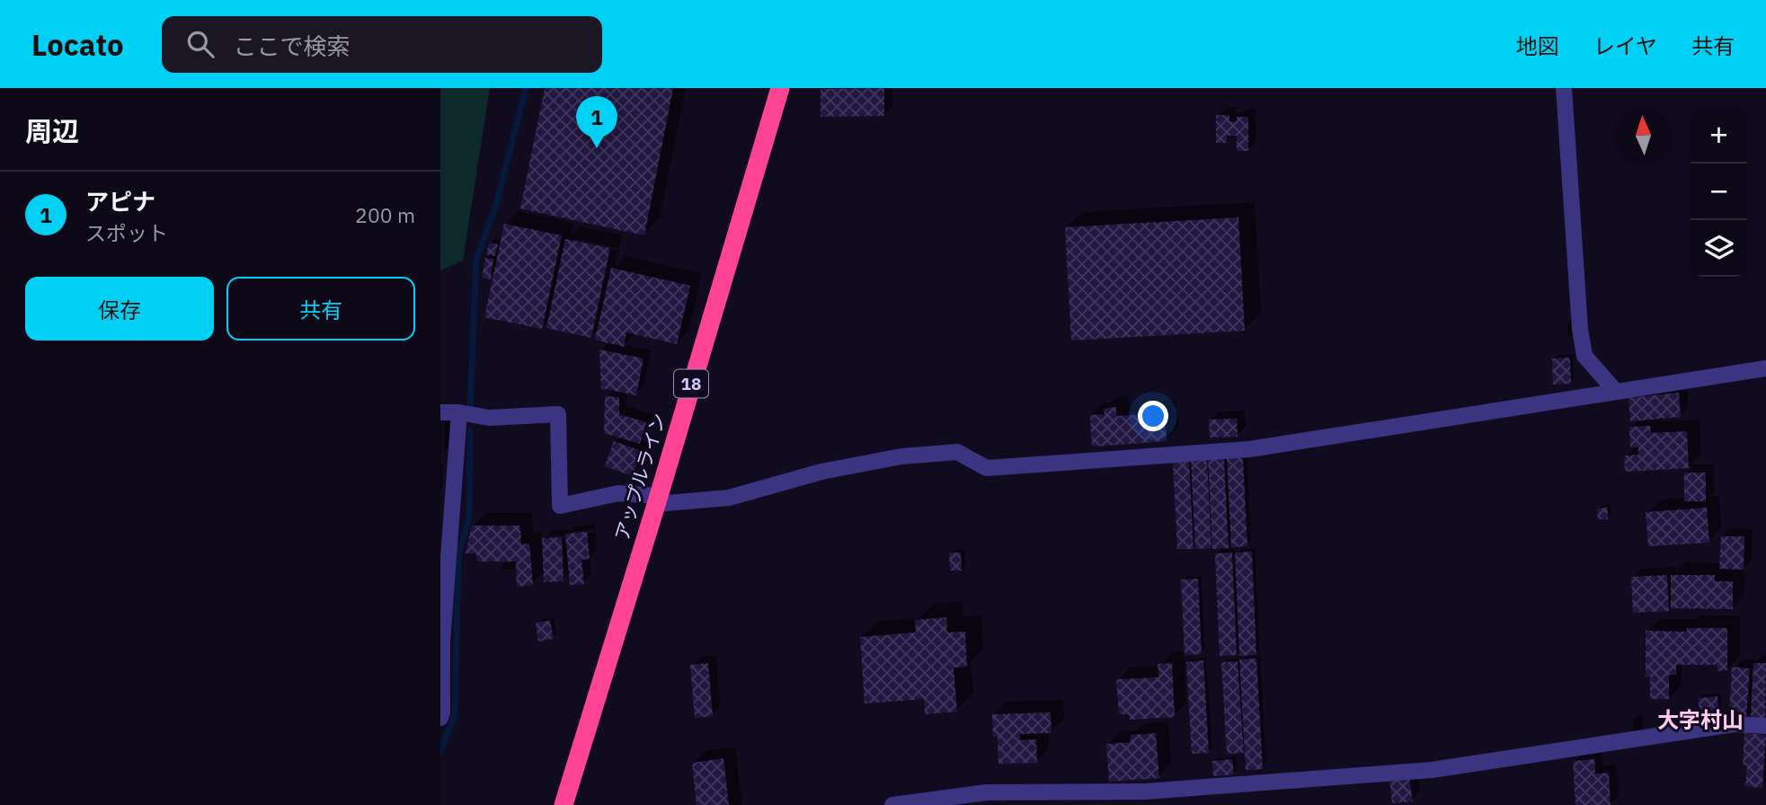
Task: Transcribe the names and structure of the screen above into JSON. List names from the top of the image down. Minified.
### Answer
{"streets":{"highway":["18","アップルライン"]},"districts":["大字村山"],"north":"top","page":{"header":"Locato","search":"ここで検索","nav":["地図","レイヤ","共有"],"heading":"周辺","pins":"1","map_buttons":["+","−"],"list":[{"mark":"1","name":"アピナ","note":"スポット","value":"200 m"}],"buttons":["保存","共有"]}}
